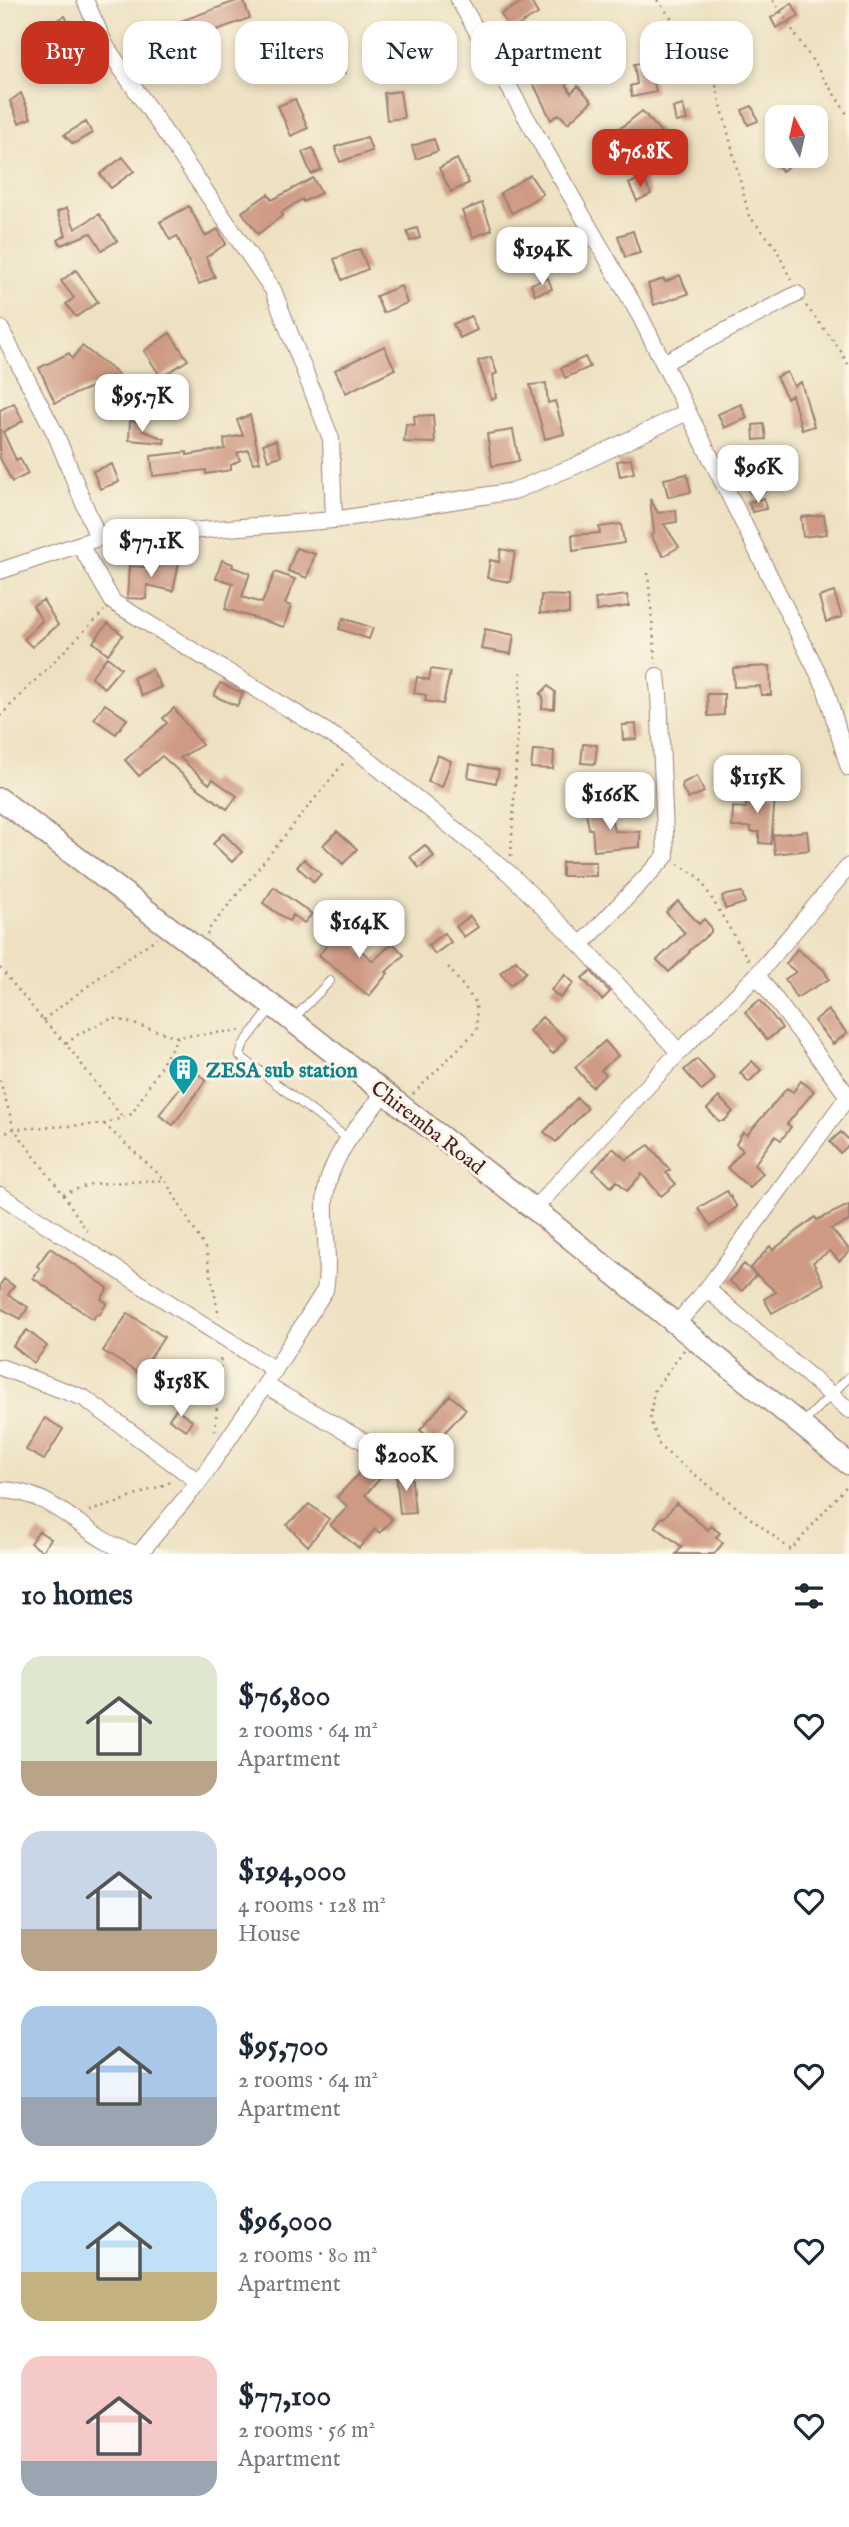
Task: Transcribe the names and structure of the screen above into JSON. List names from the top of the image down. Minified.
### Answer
{"streets":{"main road":["Chiremba Road"]},"places":{"building":["ZESA sub station"]},"north":"top","page":{"chip":["Buy","Rent","Filters","New","Apartment","House"],"price":["$76.8K","$194K","$95.7K","$96K","$77.1K","$115K","$166K","$164K","$158K","$200K"],"heading":"10 homes","list":[{"name":"$76,800","note":"2 rooms · 64 m² · Apartment"},{"name":"$194,000","note":"4 rooms · 128 m² · House"},{"name":"$95,700","note":"2 rooms · 64 m² · Apartment"},{"name":"$96,000","note":"2 rooms · 80 m² · Apartment"},{"name":"$77,100","note":"2 rooms · 56 m² · Apartment"}]}}
